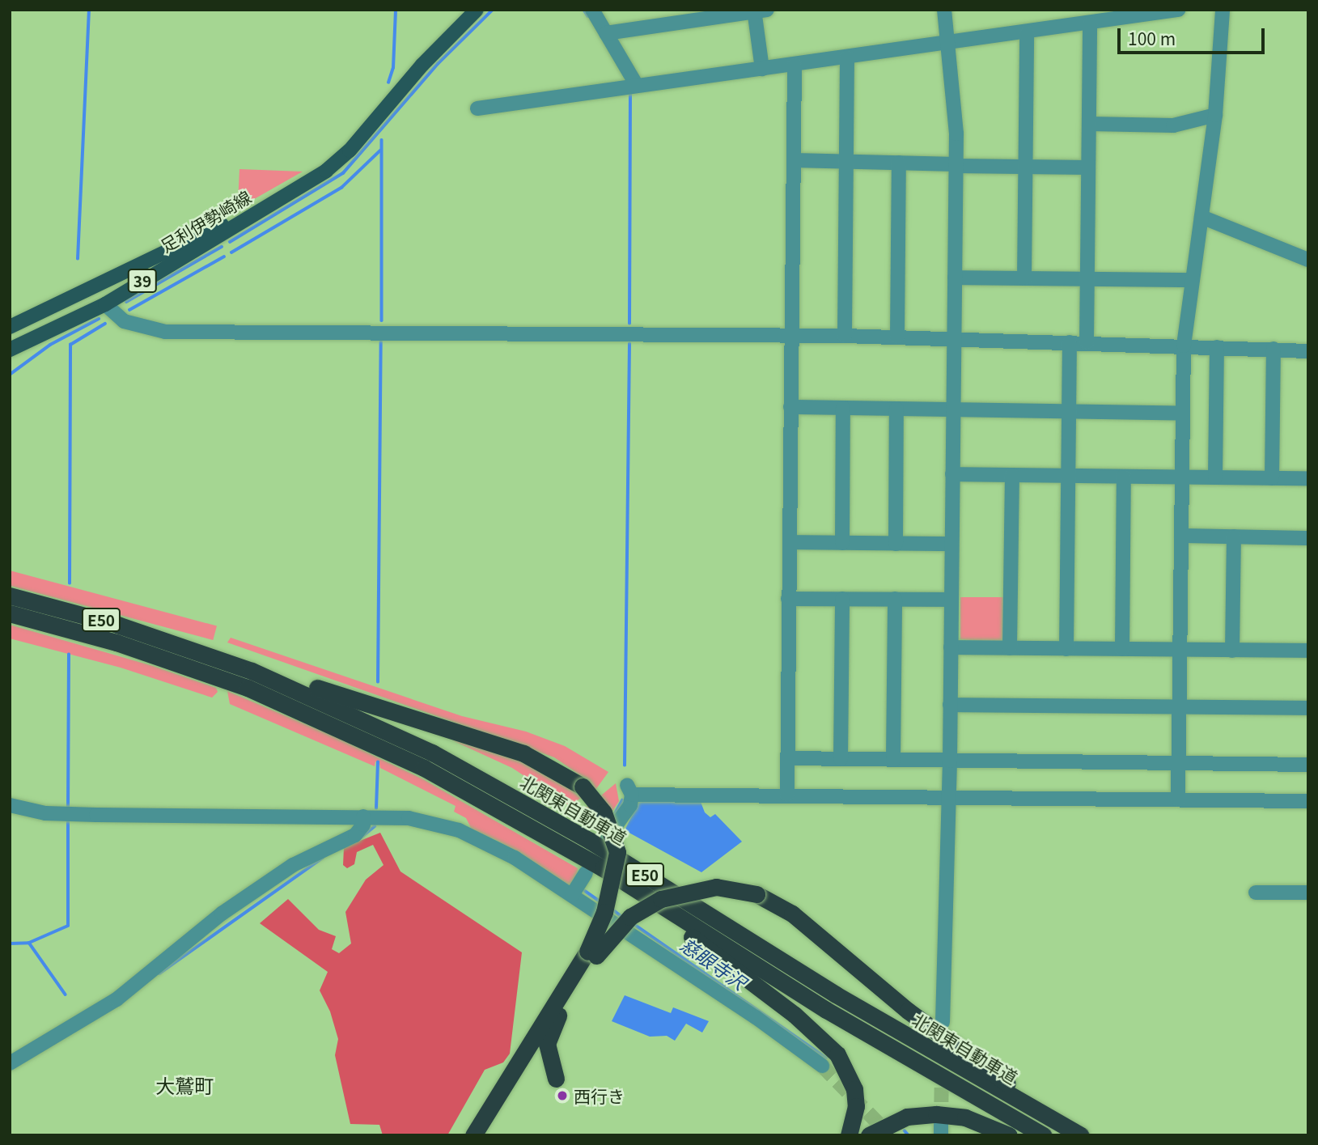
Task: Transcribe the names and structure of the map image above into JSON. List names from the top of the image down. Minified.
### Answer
{"streets":{"highway":["E50","北関東自動車道"],"main road":["足利伊勢崎線","39"]},"districts":["大鷲町"],"water":["慈眼寺沢"],"places":["西行き"],"scale_bar":"100 m"}
